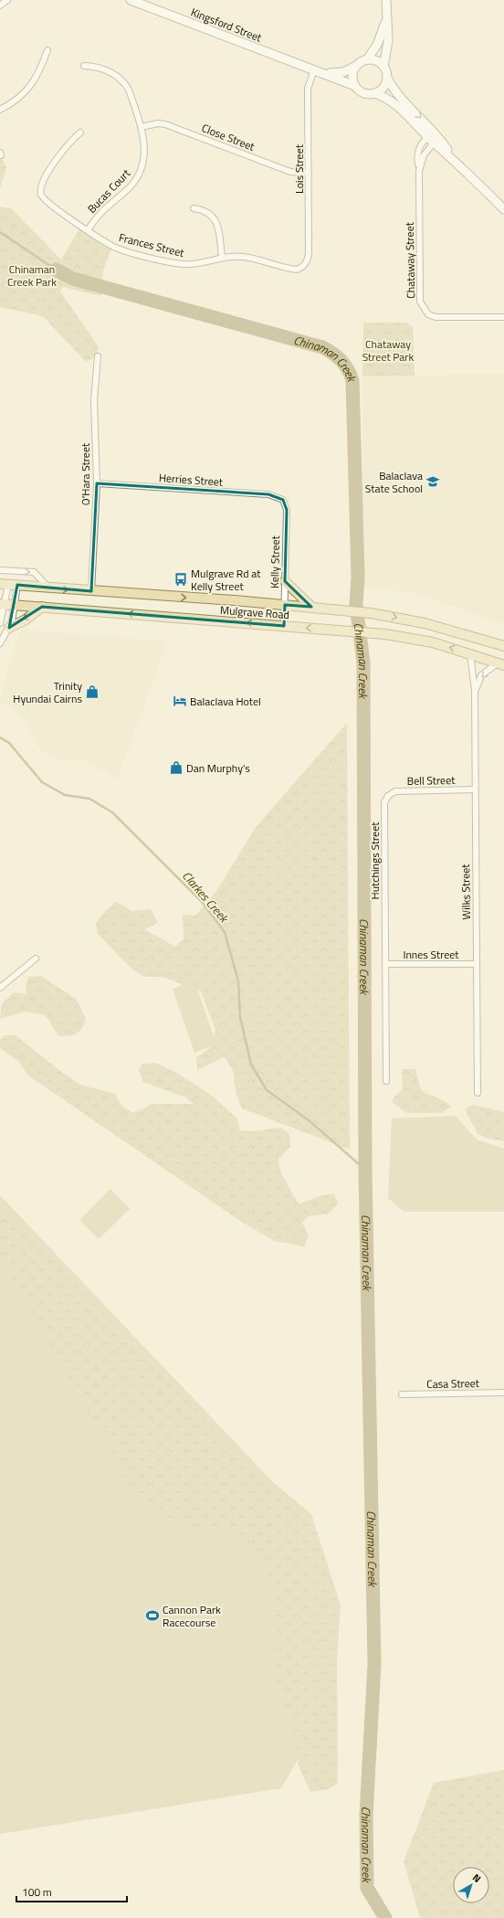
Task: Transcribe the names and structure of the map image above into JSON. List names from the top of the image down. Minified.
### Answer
{"streets":{"main road":["Mulgrave Road"],"street":["Kingsford Street","Close Street","Lois Street","Bucas Court","Frances Street","Chataway Street","O'Hara Street","Herries Street","Kelly Street","Bell Street","Hutchings Street","Wilks Street","Innes Street","Casa Street"]},"crossings":[["Kingsford Street","Lois Street"],["Close Street","Lois Street"],["Close Street","Bucas Court"],["Lois Street","Frances Street"],["Bucas Court","Frances Street"],["O'Hara Street","Herries Street"],["O'Hara Street","Mulgrave Road"],["Herries Street","Kelly Street"],["Kelly Street","Mulgrave Road"],["Mulgrave Road","Wilks Street"],["Bell Street","Hutchings Street"],["Bell Street","Wilks Street"],["Hutchings Street","Innes Street"],["Wilks Street","Innes Street"]],"water":["Chinaman Creek","Clarkes Creek"],"parks":["Chinaman Creek Park","Chataway Street Park"],"places":{"school or university":["Balaclava State School"],"bus stop":["Mulgrave Rd at Kelly Street"],"shop":["Trinity Hyundai Cairns","Dan Murphy's"],"hotel":["Balaclava Hotel"],"sports":["Cannon Park Racecourse"]},"scale_bar":"100 m","north":"top right"}
